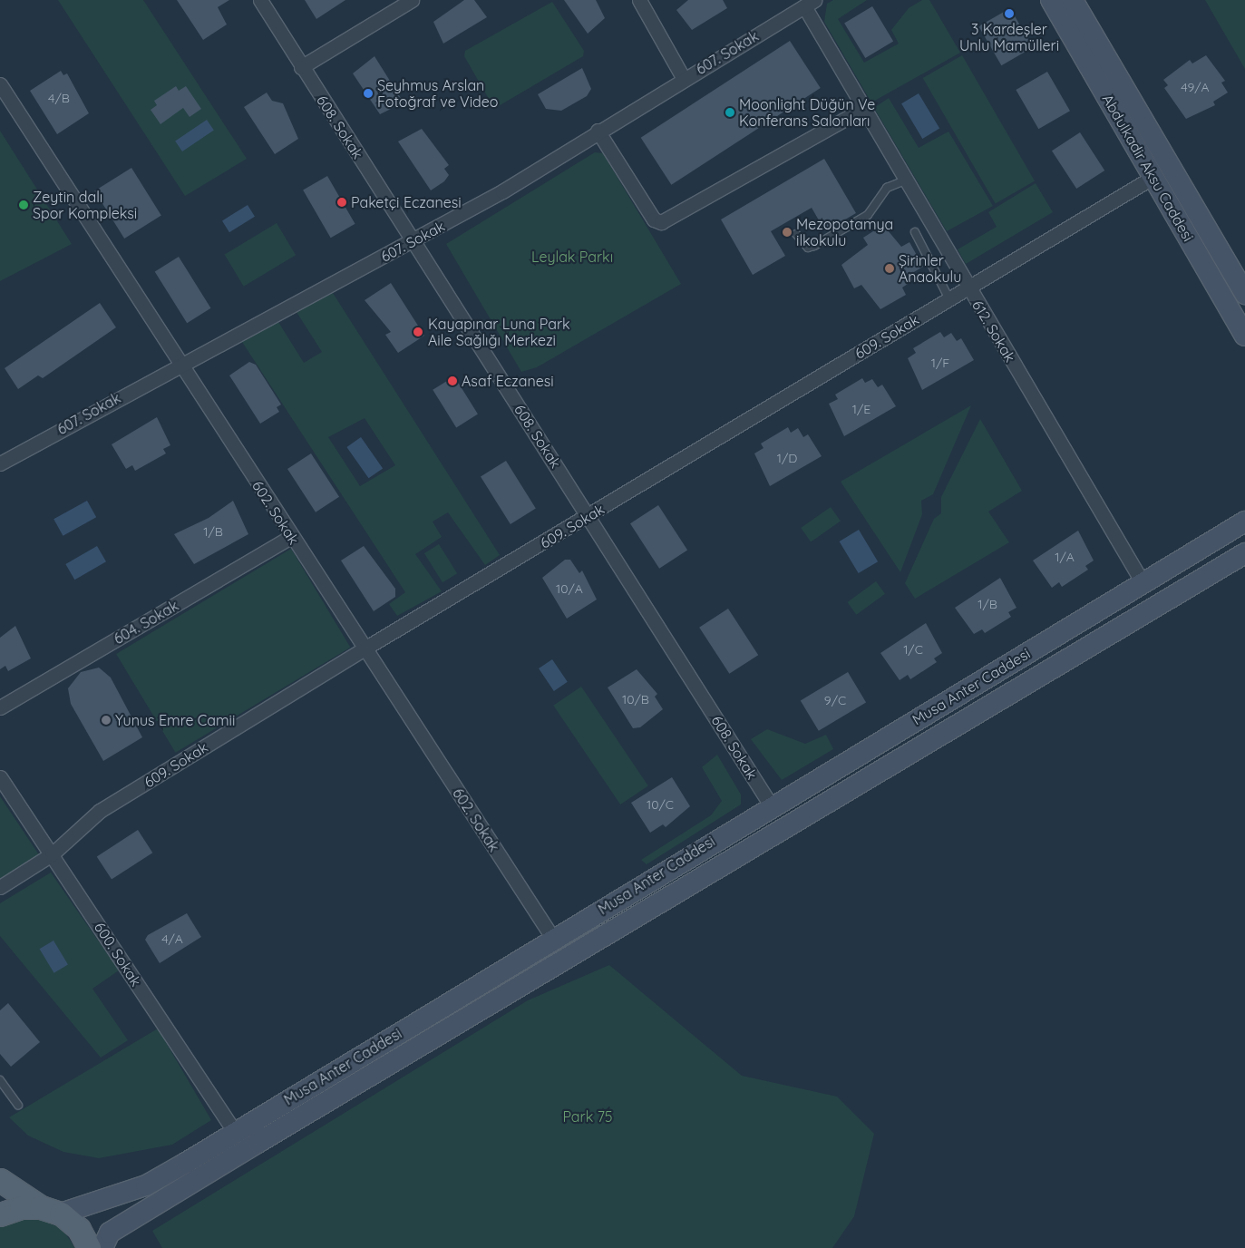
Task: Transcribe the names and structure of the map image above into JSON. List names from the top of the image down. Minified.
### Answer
{"streets":{"main road":["Abdulkadir Aksu Caddesi","Musa Anter Caddesi"],"street":["607. Sokak","608. Sokak","612. Sokak","609. Sokak","602. Sokak","604. Sokak","600. Sokak"]},"crossings":[["607. Sokak","608. Sokak"],["607. Sokak","612. Sokak"],["607. Sokak","602. Sokak"],["608. Sokak","609. Sokak"],["608. Sokak","Musa Anter Caddesi"],["Abdulkadir Aksu Caddesi","609. Sokak"],["612. Sokak","609. Sokak"],["612. Sokak","Musa Anter Caddesi"],["609. Sokak","602. Sokak"],["609. Sokak","600. Sokak"],["602. Sokak","604. Sokak"],["602. Sokak","Musa Anter Caddesi"],["Musa Anter Caddesi","600. Sokak"]],"parks":["Leylak Parkı","Park 75"],"places":["3 Kardeşler Unlu Mamülleri","Şeyhmus Arslan Fotoğraf ve Video","Moonlight Düğün Ve Konferans Salonları","Paketçi Eczanesi","Zeytin dalı Spor Kompleksi","Mezopotamya ilkokulu","Şirinler Anaokulu","Kayapınar Luna Park Aile Sağlığı Merkezi","Asaf Eczanesi","Yunus Emre Camii"],"house_numbers":["49/A","4/B","1/F","1/E","1/D","1/B","1/A","10/A","1/B","1/C","10/B","9/C","10/C","4/A"]}
